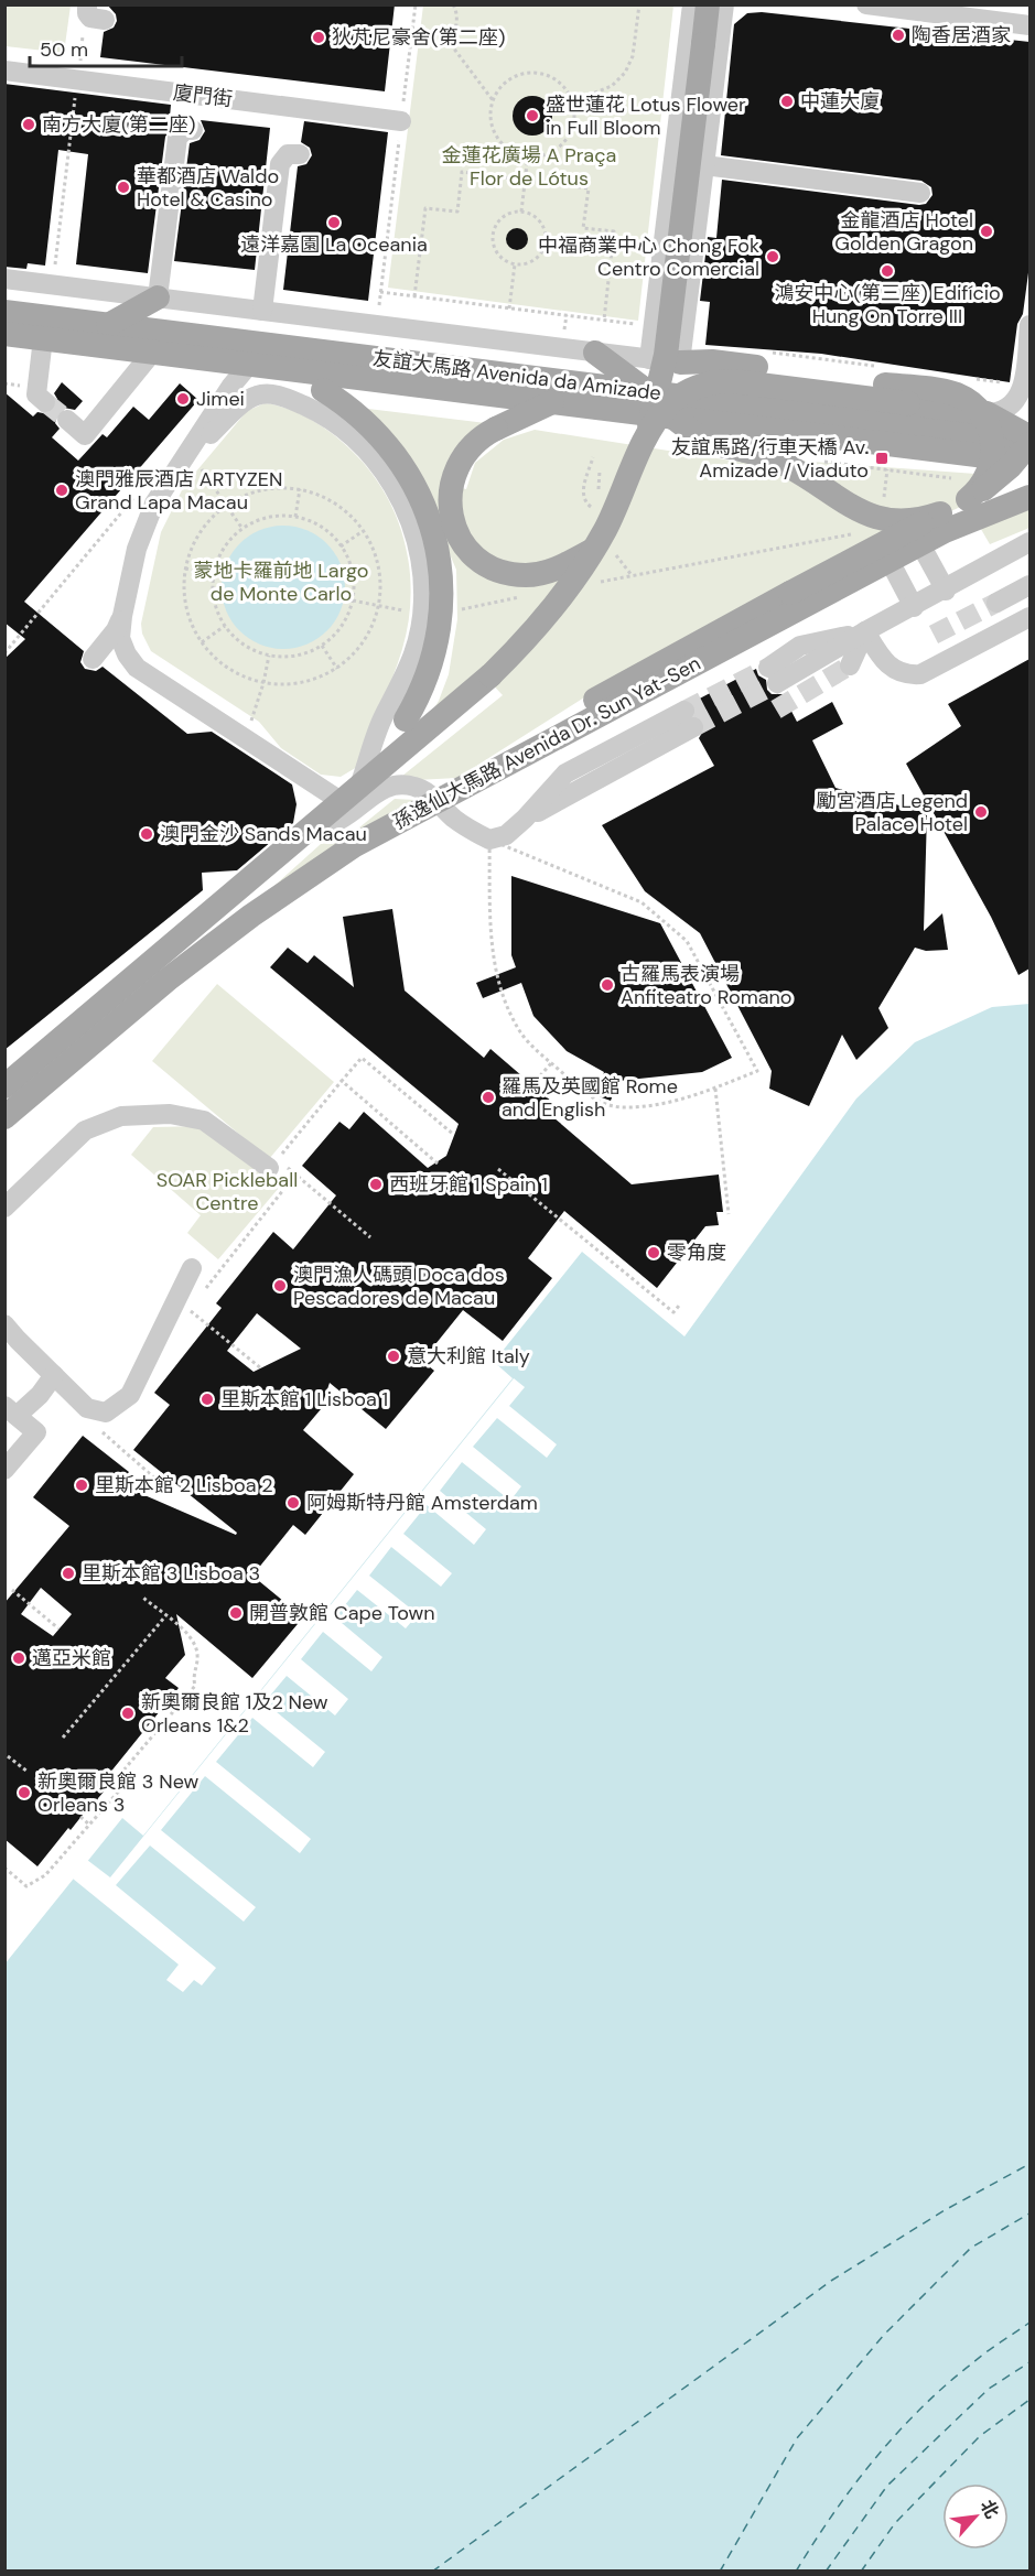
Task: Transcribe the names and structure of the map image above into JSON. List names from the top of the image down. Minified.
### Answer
{"streets":{"main road":["友誼大馬路 Avenida da Amizade","孫逸仙大馬路 Avenida Dr. Sun Yat-Sen"],"street":["廈門街"]},"parks":["金蓮花廣場 A Praça Flor de Lótus","蒙地卡羅前地 Largo de Monte Carlo","SOAR Pickleball Centre"],"places":{"other":["陶香居酒家","狄芃尼豪舍(第二座)","中蓮大廈","盛世蓮花 Lotus Flower in Full Bloom","南方大廈(第二座)","華都酒店 Waldo Hotel & Casino","遠洋嘉園 La Oceania","金龍酒店 Hotel Golden Gragon","中福商業中心 Chong Fok Centro Comercial","鴻安中心(第三座) Edifício Hung On Torre III","Jimei","澳門雅辰酒店 ARTYZEN Grand Lapa Macau","勵宮酒店 Legend Palace Hotel","澳門金沙 Sands Macau","古羅馬表演場 Anfiteatro Romano","羅馬及英國館 Rome and English","西班牙館 1 Spain 1","零角度","澳門漁人碼頭 Doca dos Pescadores de Macau","意大利館 Italy","里斯本館 1 Lisboa 1","里斯本館 2 Lisboa 2","阿姆斯特丹館 Amsterdam","里斯本館 3 Lisboa 3","開普敦館 Cape Town","邁亞米館","新奧爾良館 1及2 New Orleans 1&2","新奧爾良館 3 New Orleans 3"],"transit":["友誼馬路/行車天橋 Av. Amizade / Viaduto"]},"scale_bar":"50 m","north":"top right"}
